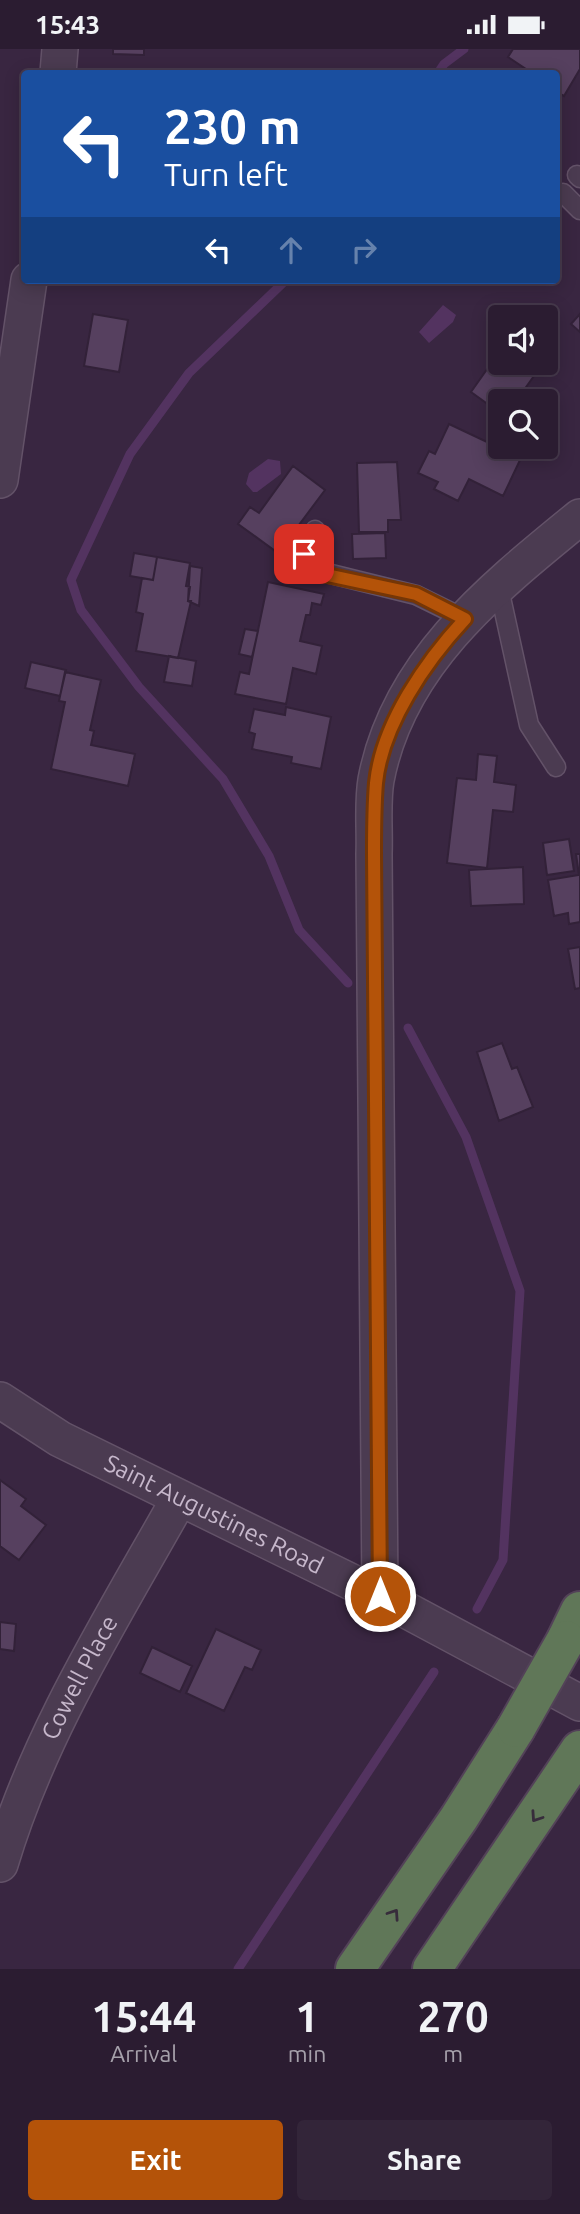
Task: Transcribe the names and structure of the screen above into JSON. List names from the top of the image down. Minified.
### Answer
{"streets":{"street":["Saint Augustines Road","Cowell Place"]},"crossings":[["Saint Augustines Road","Cowell Place"]],"page":{"status":"15:43","turn":["230 m","Turn left"],"eta":["15:44","Arrival","1","min","270","m"],"buttons":["Exit","Share"]}}
